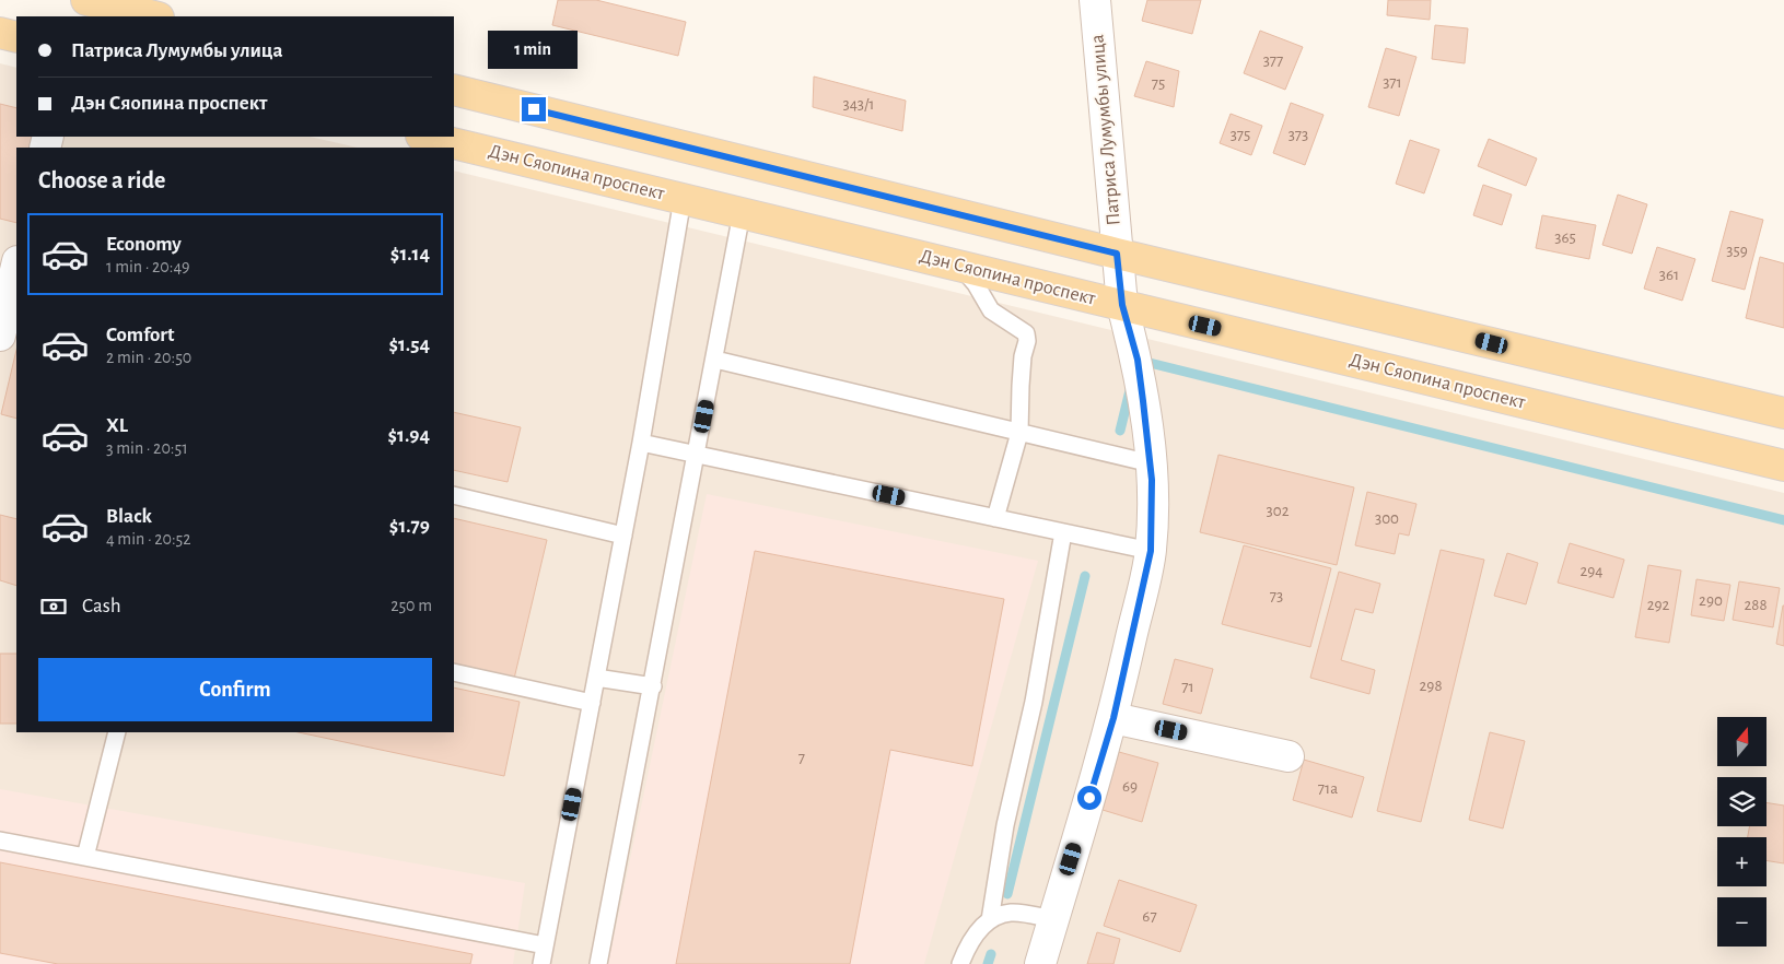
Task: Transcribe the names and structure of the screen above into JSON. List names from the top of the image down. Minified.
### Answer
{"streets":{"main road":["Дэн Сяопина проспект"],"street":["Патриса Лумумбы улица"]},"crossings":[["Патриса Лумумбы улица","Дэн Сяопина проспект"]],"house_numbers":["377","371","75","343/1","375","373","365","359","361","302","300","294","73","290","292","288","298","71","7","69","71a","67"],"north":"top","page":{"banner":["Патриса Лумумбы улица","Дэн Сяопина проспект"],"bubble":"1 min","heading":"Choose a ride","list":[{"name":"Economy","note":"1 min · 20:49","value":"$1.14"},{"name":"Comfort","note":"2 min · 20:50","value":"$1.54"},{"name":"XL","note":"3 min · 20:51","value":"$1.94"},{"name":"Black","note":"4 min · 20:52","value":"$1.79"}],"pay":["Cash","250 m"],"buttons":"Confirm","map_buttons":["+","−"]}}
